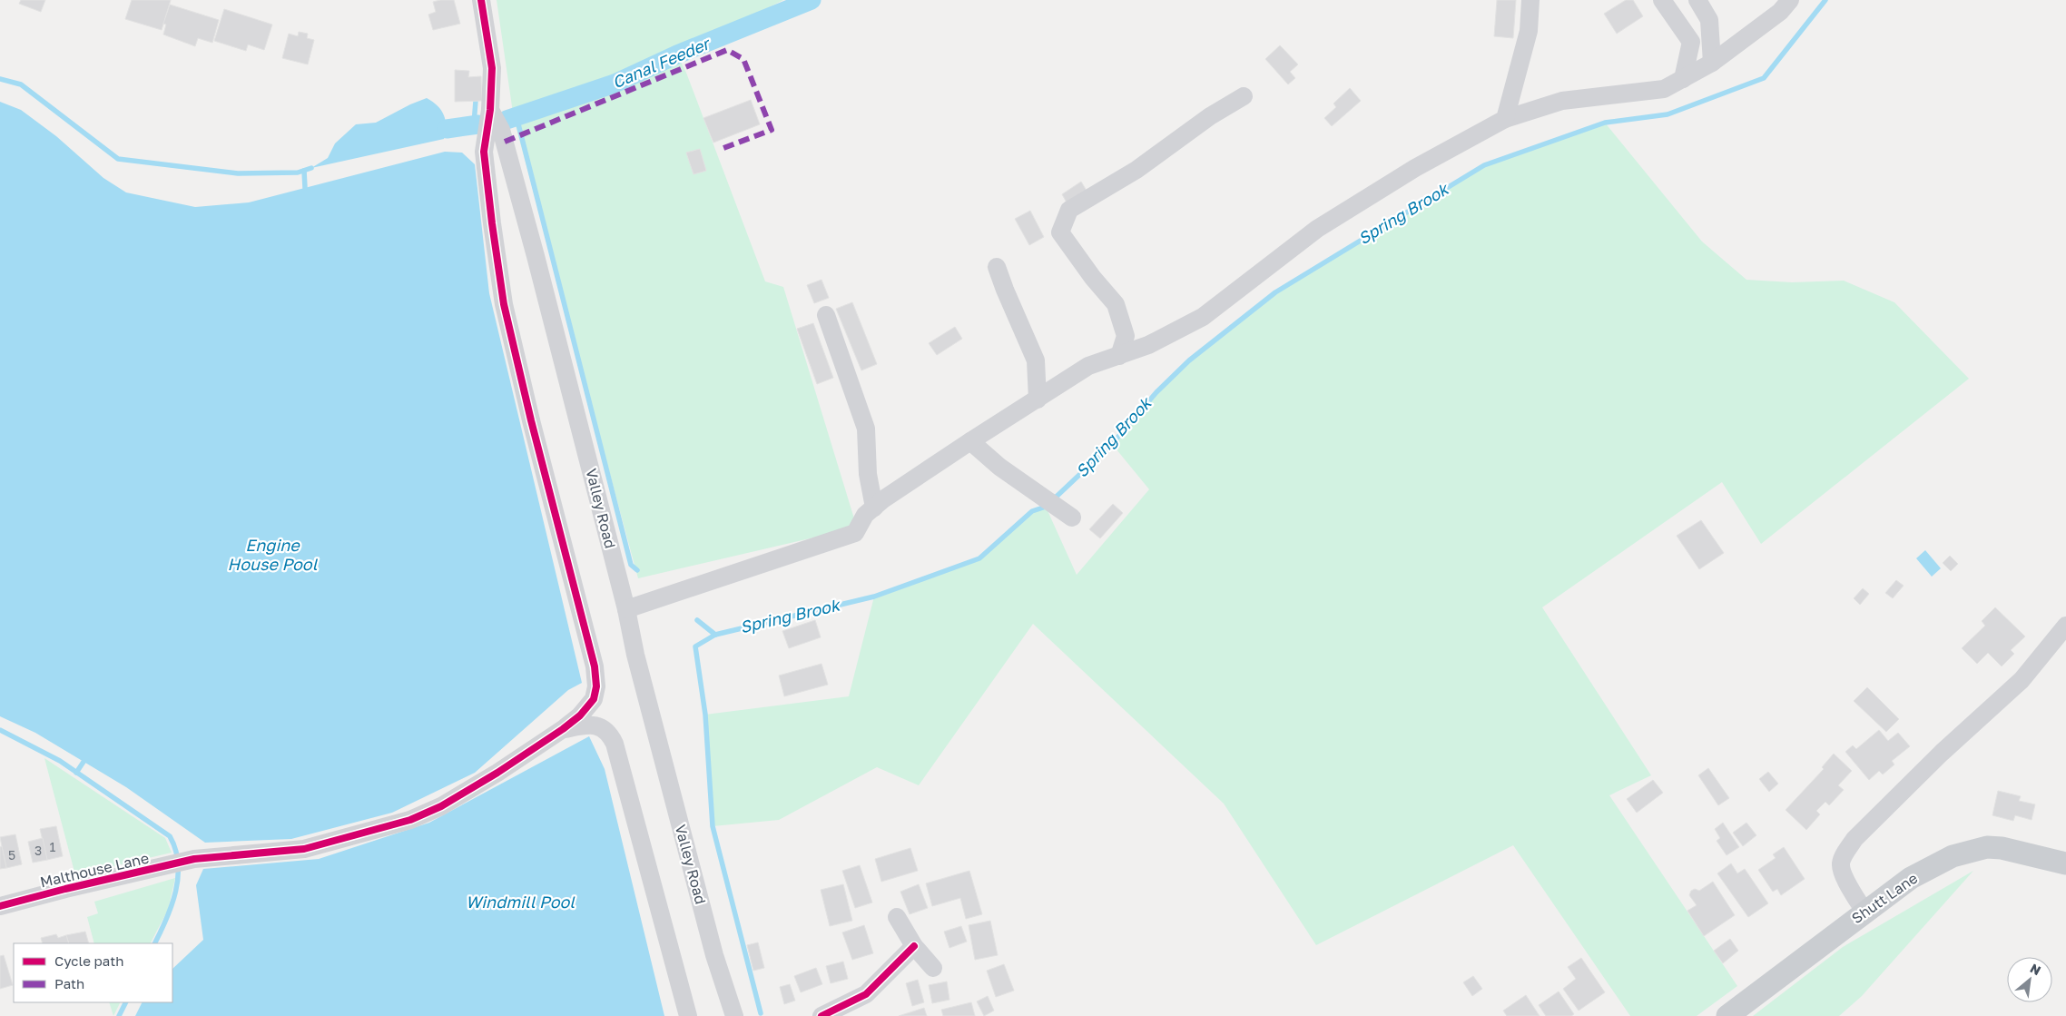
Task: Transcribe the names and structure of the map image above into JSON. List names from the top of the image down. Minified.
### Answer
{"streets":{"main road":["Shutt Lane"],"street":["Valley Road","Malthouse Lane"]},"crossings":[["Valley Road","Malthouse Lane"]],"water":["Canal Feeder","Spring Brook","Engine House Pool","Windmill Pool"],"house_numbers":["1","3","5"],"legend":["Cycle path","Path"],"north":"top right"}
